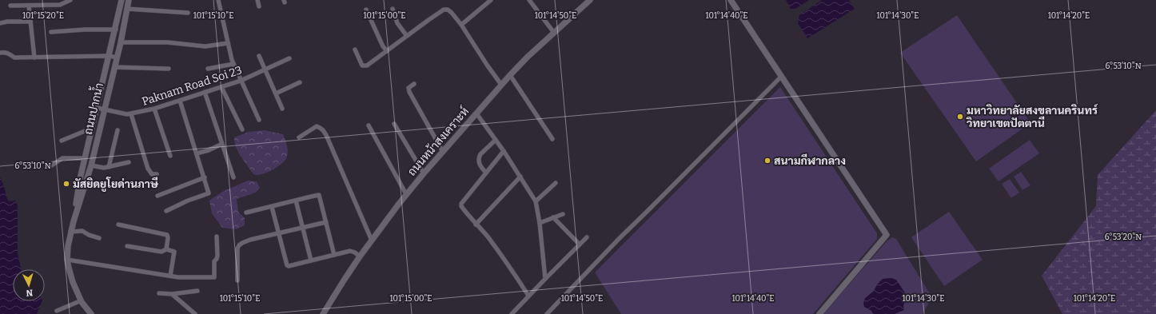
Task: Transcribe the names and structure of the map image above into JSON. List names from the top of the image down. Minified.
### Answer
{"streets":{"street":["Paknam Road Soi 23","ถนนปากน้ำ","ถนนหน้าสงเคราะห์"]},"crossings":[["Paknam Road Soi 23","ถนนปากน้ำ"]],"places":["มหาวิทยาลัยสงขลานครินทร์ วิทยาเขตปัตตานี","สนามกีฬากลาง","มัสยิดยูโยด่านภาษี"],"north":"bottom","coordinates":["101°15'20\"E","101°15'10\"E","101°15'00\"E","101°14'50\"E","101°14'40\"E","101°14'30\"E","101°14'20\"E","6°53'10\"N","6°53'20\"N"]}
